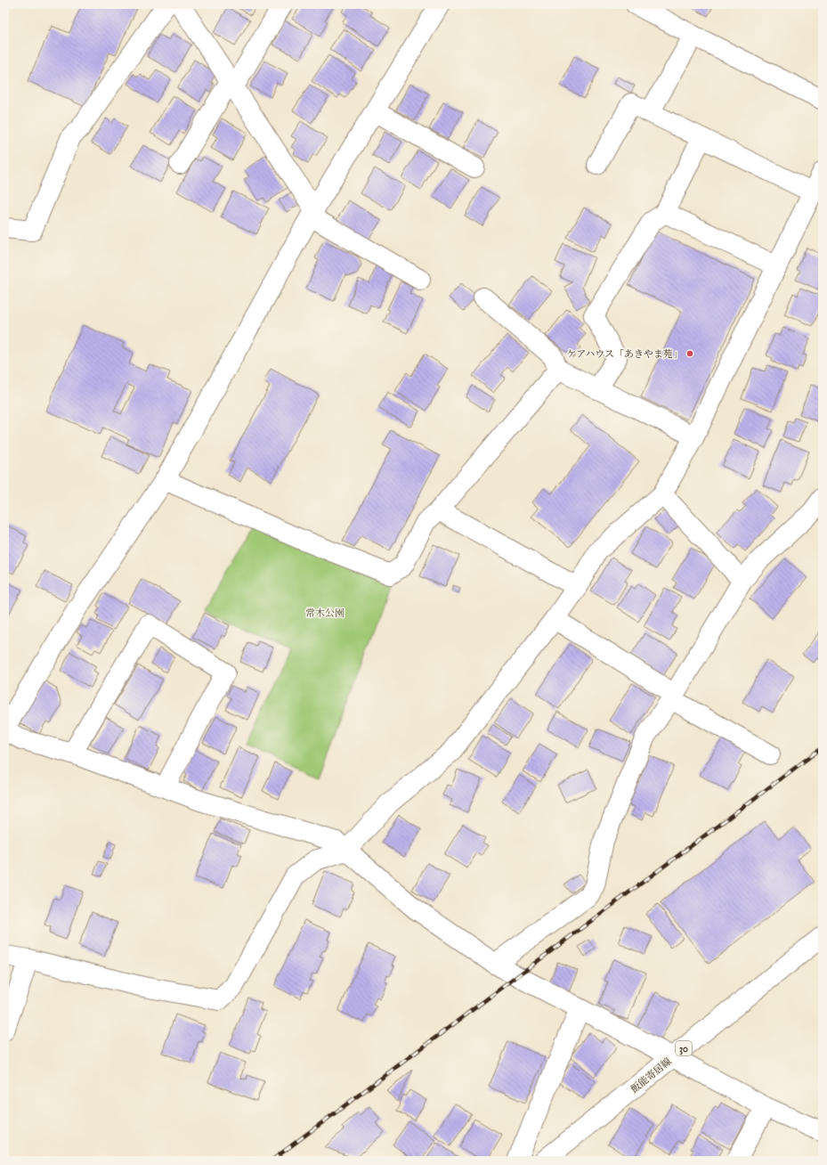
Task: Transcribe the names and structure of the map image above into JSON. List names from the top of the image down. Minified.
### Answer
{"streets":{"street":["30","飯能寄居線"]},"parks":["常木公園"],"places":["ケアハウス「あきやま苑」"]}
